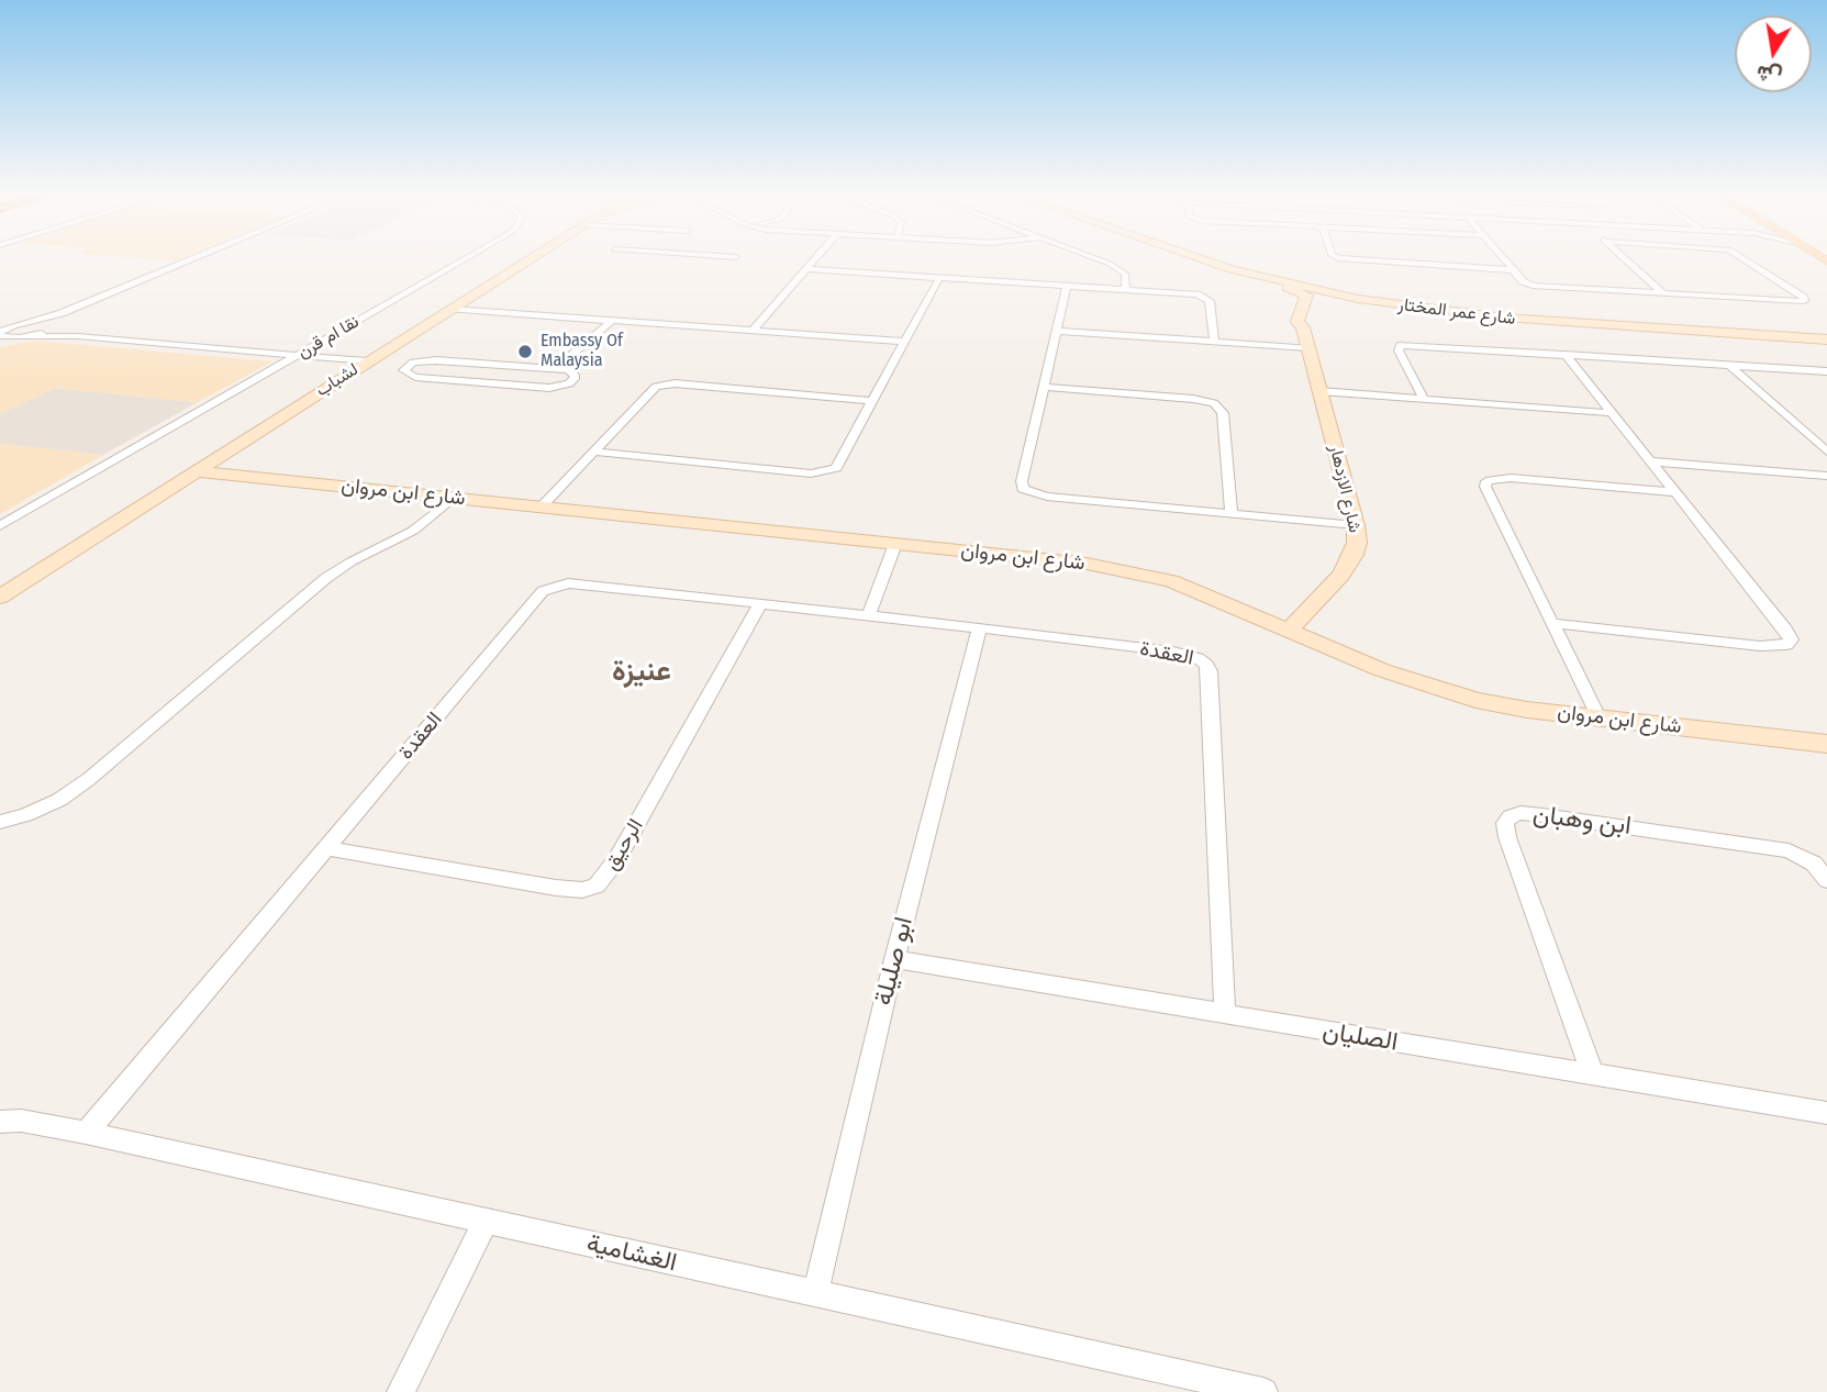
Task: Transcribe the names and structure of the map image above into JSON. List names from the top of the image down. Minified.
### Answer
{"streets":{"street":["شارع عمر المختار","نقا ام قرن","لشباب","شارع الازدهار","شارع ابن مروان","العقدة","ابن وهبان","الرحيق","ابو صليلة","الصليان","الغشامية"]},"crossings":[["شارع عمر المختار","شارع الازدهار"],["لشباب","شارع ابن مروان"],["شارع الازدهار","شارع ابن مروان"],["العقدة","الرحيق"],["العقدة","ابو صليلة"],["العقدة","الصليان"],["العقدة","الغشامية"],["ابن وهبان","الصليان"],["ابو صليلة","الصليان"],["ابو صليلة","الغشامية"]],"districts":["عنيزة"],"places":["Embassy Of Malaysia"],"north":"bottom"}
